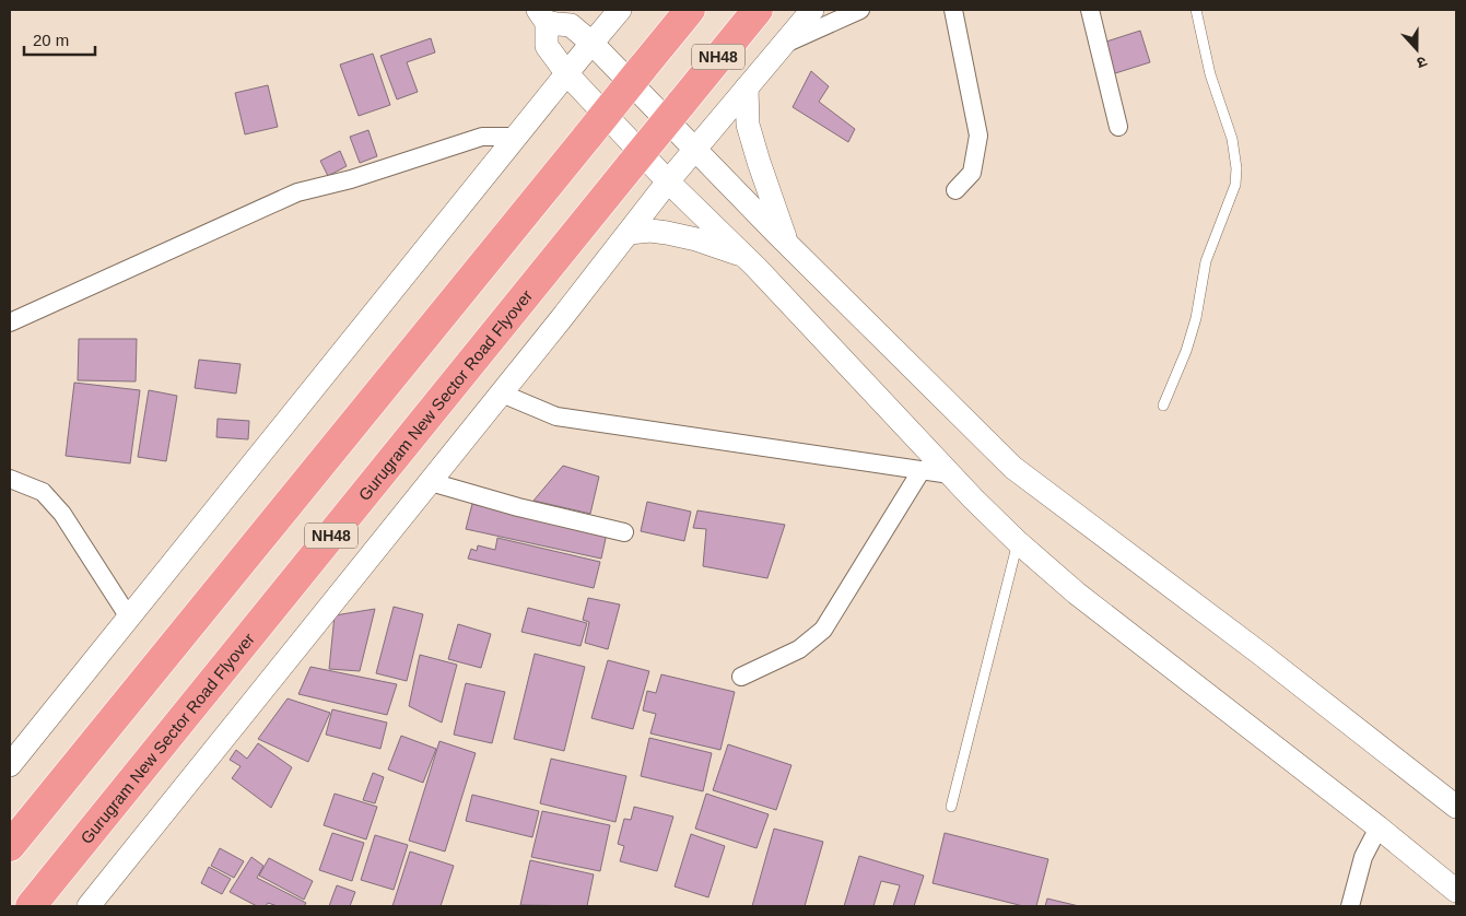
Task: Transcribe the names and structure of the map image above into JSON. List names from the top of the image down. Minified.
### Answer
{"streets":{"highway":["NH48","Gurugram New Sector Road Flyover"]},"scale_bar":"20 m","north":"bottom"}
